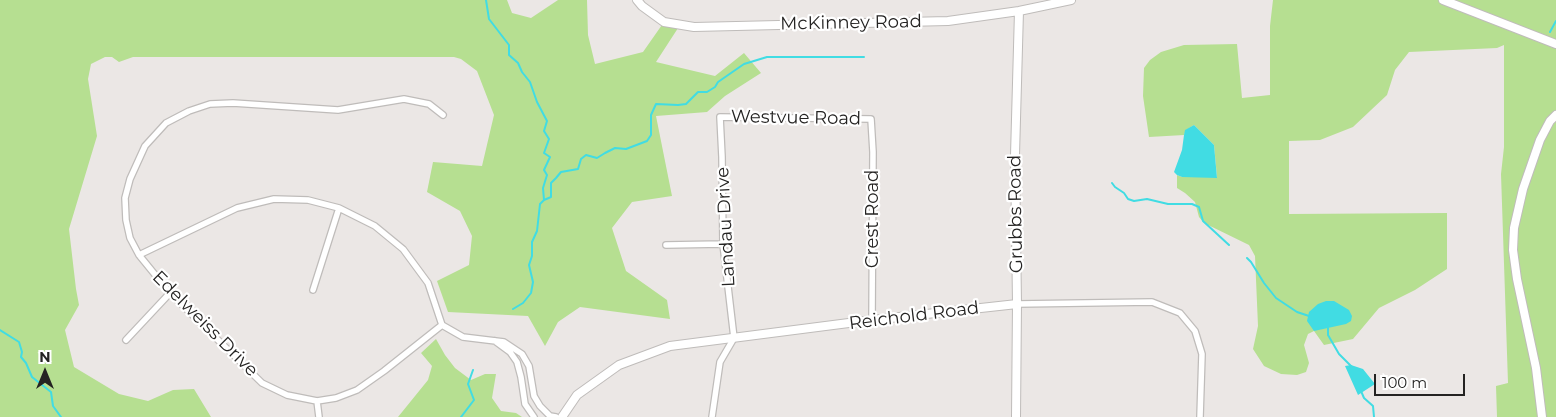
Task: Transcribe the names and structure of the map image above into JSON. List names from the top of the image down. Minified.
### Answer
{"streets":{"street":["McKinney Road","Westvue Road","Grubbs Road","Crest Road","Landau Drive","Reichold Road","Edelweiss Drive"]},"crossings":[["McKinney Road","Grubbs Road"],["Westvue Road","Crest Road"],["Westvue Road","Landau Drive"],["Grubbs Road","Reichold Road"],["Crest Road","Reichold Road"],["Landau Drive","Reichold Road"]],"scale_bar":"100 m","north":"top"}
